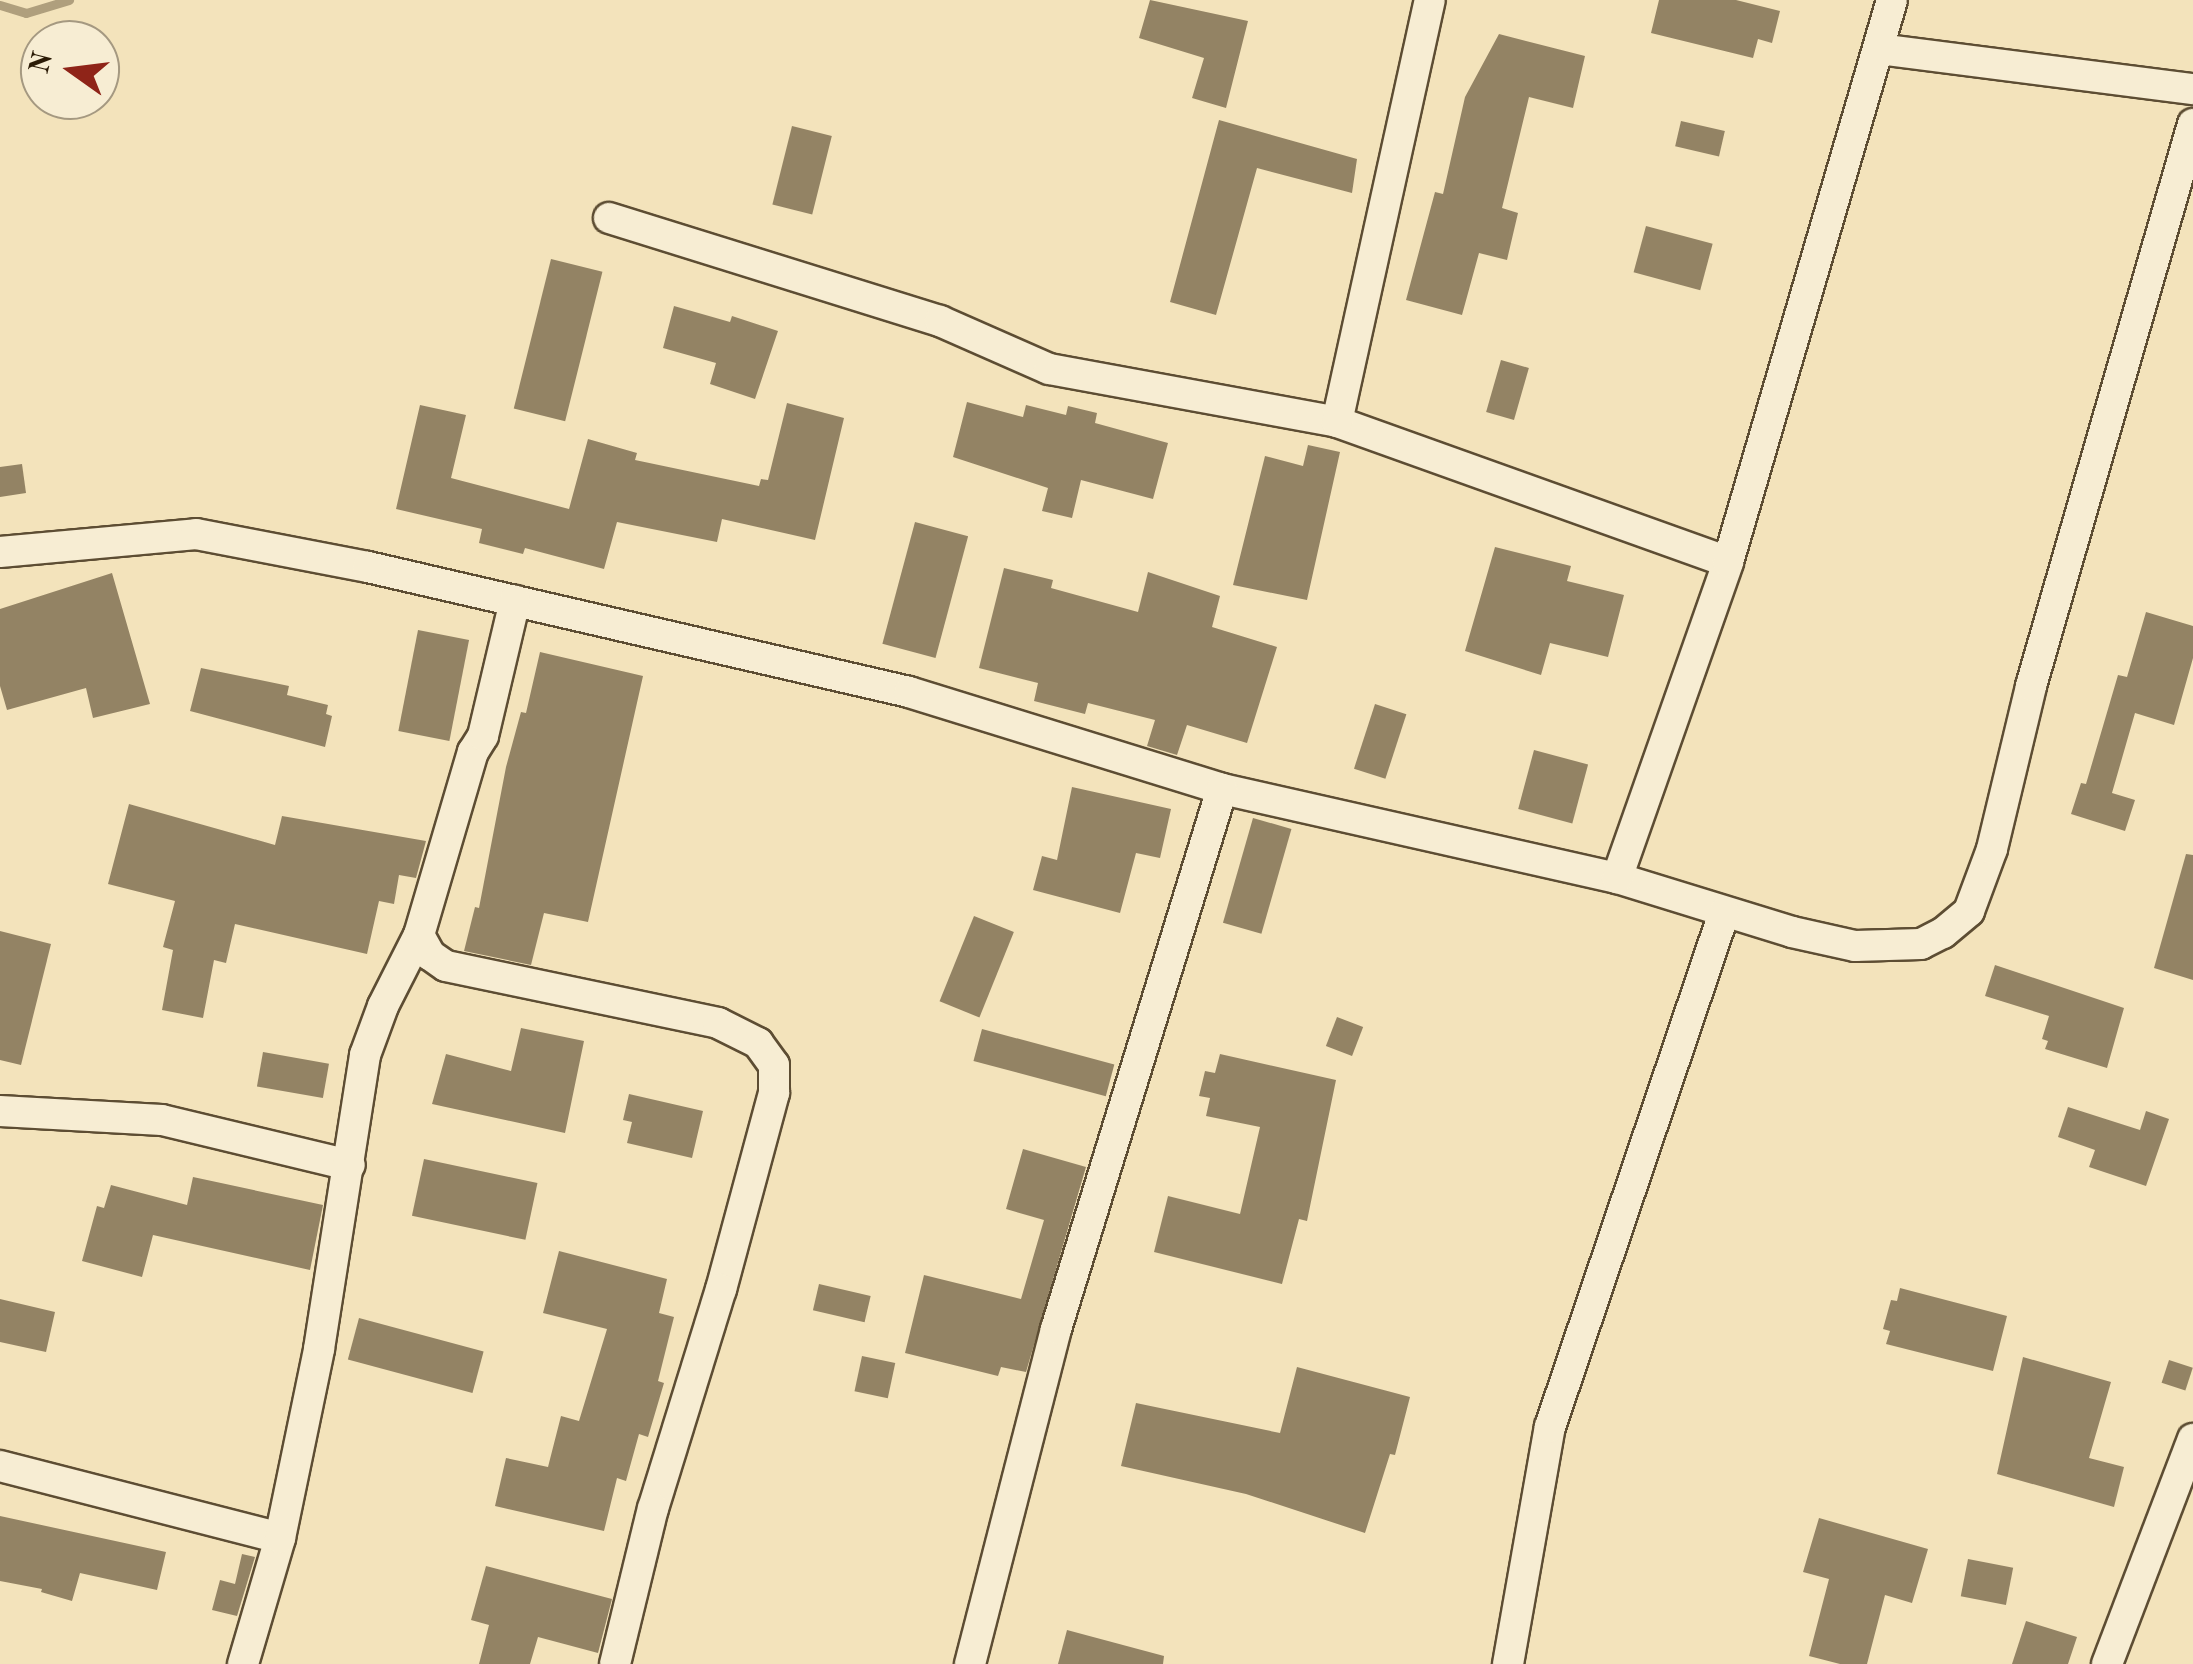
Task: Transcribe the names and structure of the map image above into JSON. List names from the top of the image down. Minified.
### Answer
{"north":"left"}
